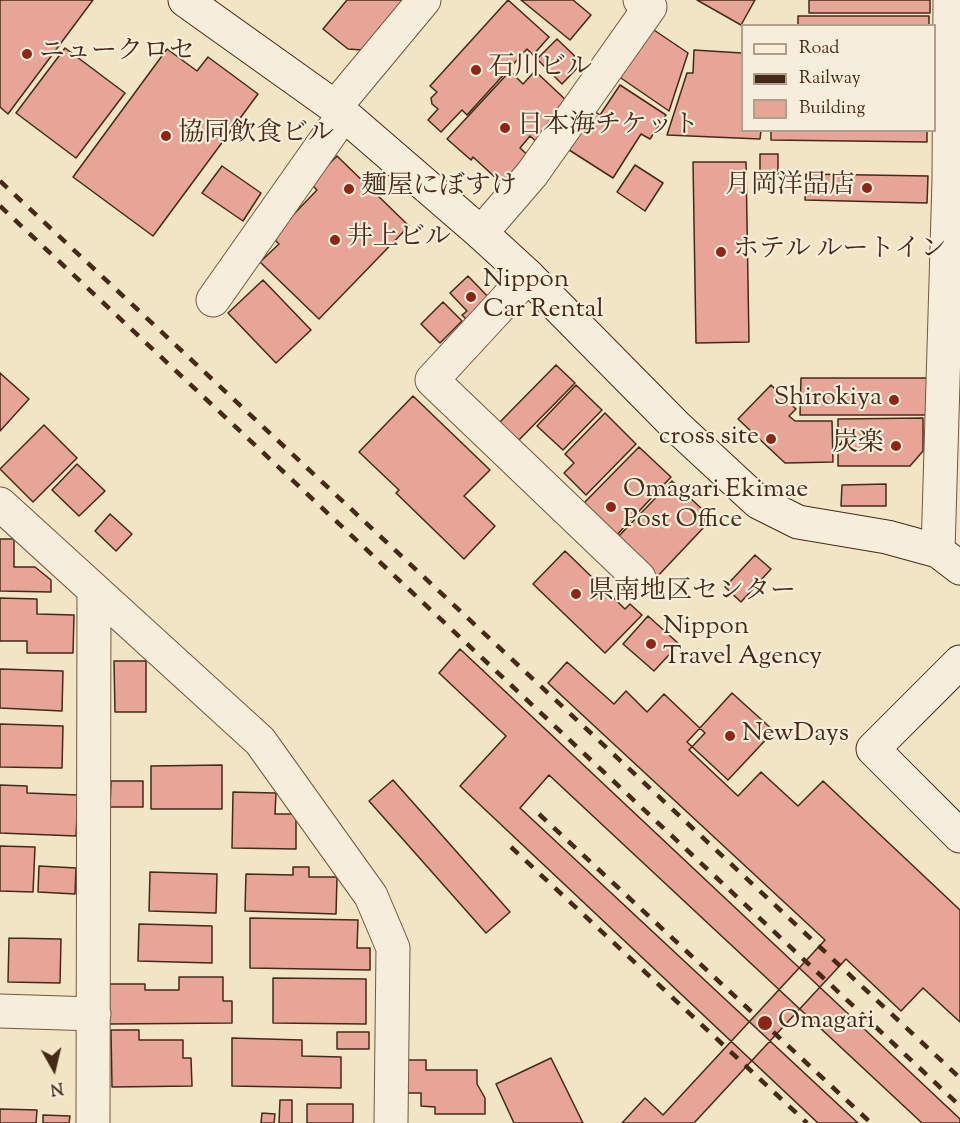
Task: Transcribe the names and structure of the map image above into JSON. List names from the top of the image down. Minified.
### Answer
{"places":["ニュークロセ","石川ビル","日本海チケット","協同飲食ビル","月岡洋品店","麺屋にぼすけ","井上ビル","ホテル ルートイン","Nippon Car Rental","Shirokiya","cross site","炭楽","Omagari Ekimae Post Office","県南地区センター","Nippon Travel Agency","NewDays","Omagari"],"legend":["Road","Railway","Building"],"north":"bottom"}
